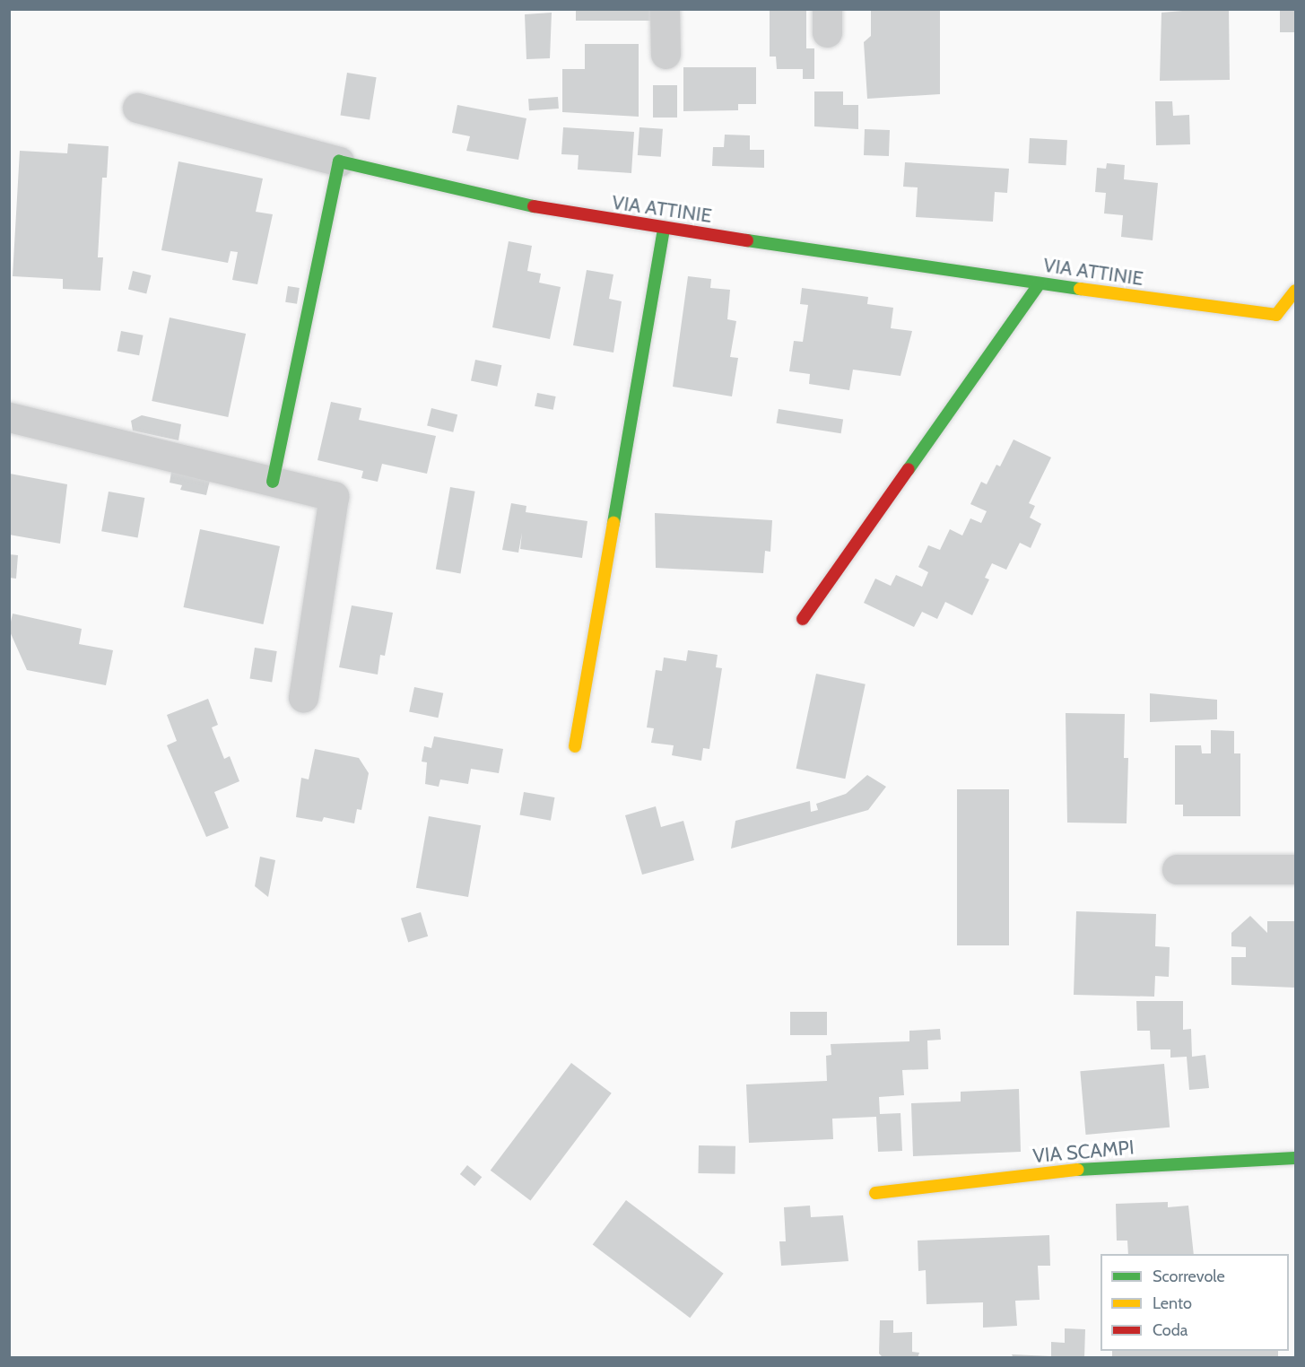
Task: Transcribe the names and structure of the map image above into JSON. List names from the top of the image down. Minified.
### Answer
{"streets":{"street":["VIA ATTINIE","VIA SCAMPI"]},"legend":["Scorrevole","Lento","Coda"]}
